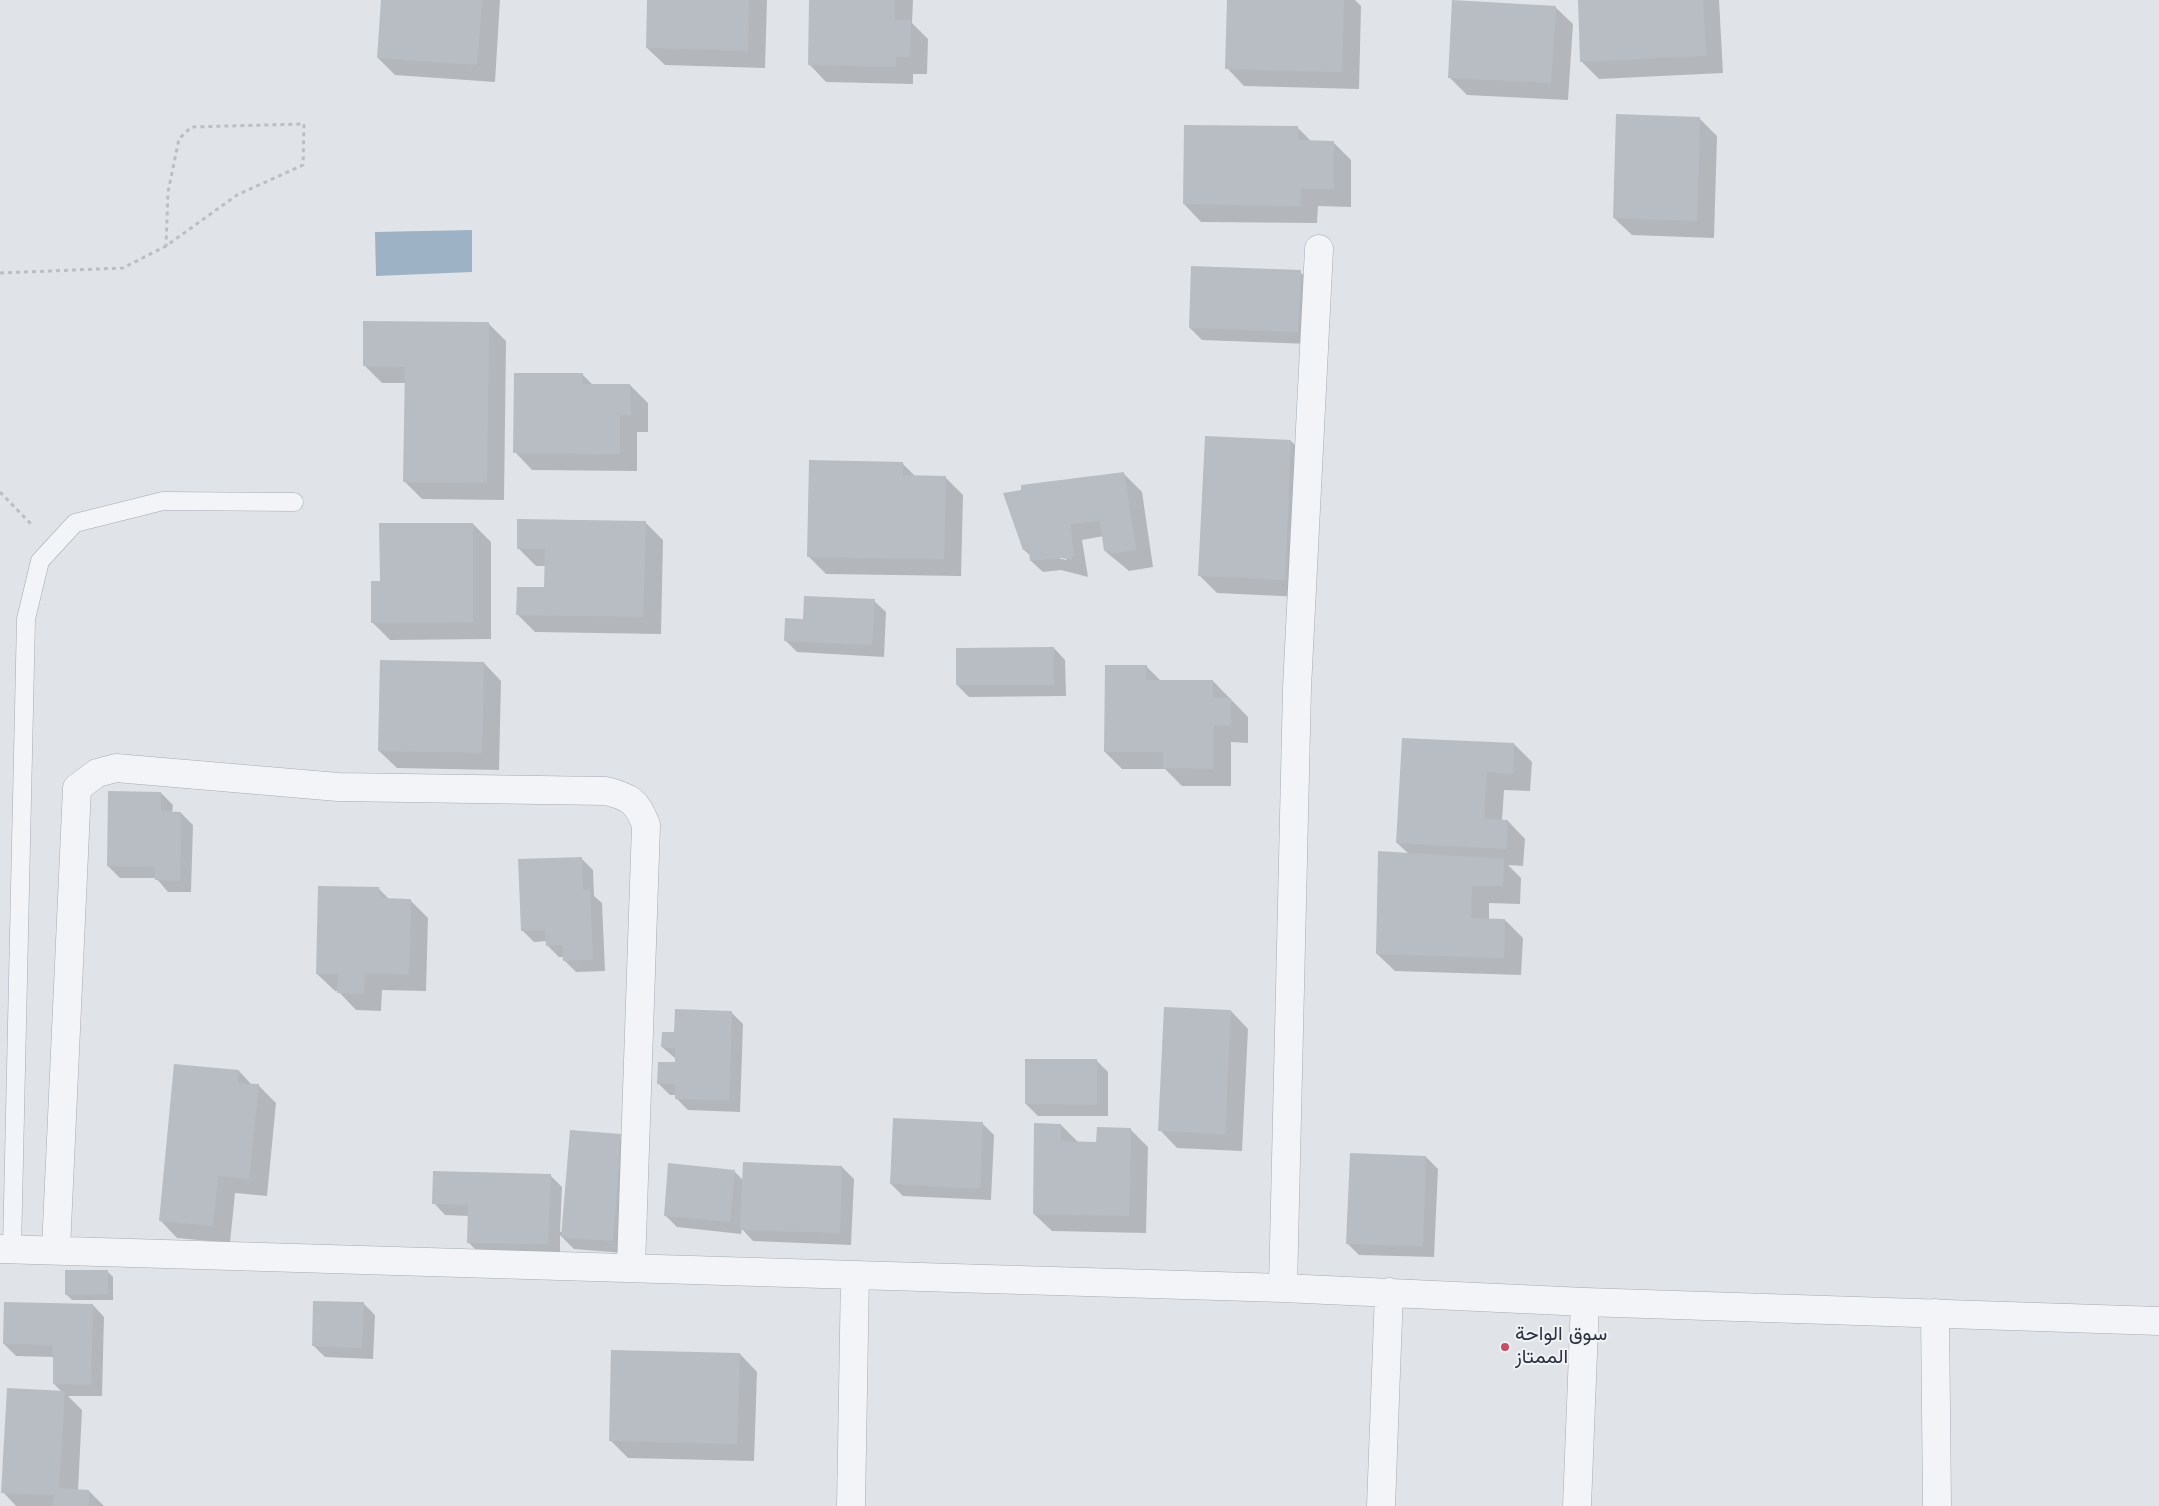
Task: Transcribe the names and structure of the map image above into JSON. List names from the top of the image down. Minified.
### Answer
{"places":["سوق الواحة الممتاز"]}
